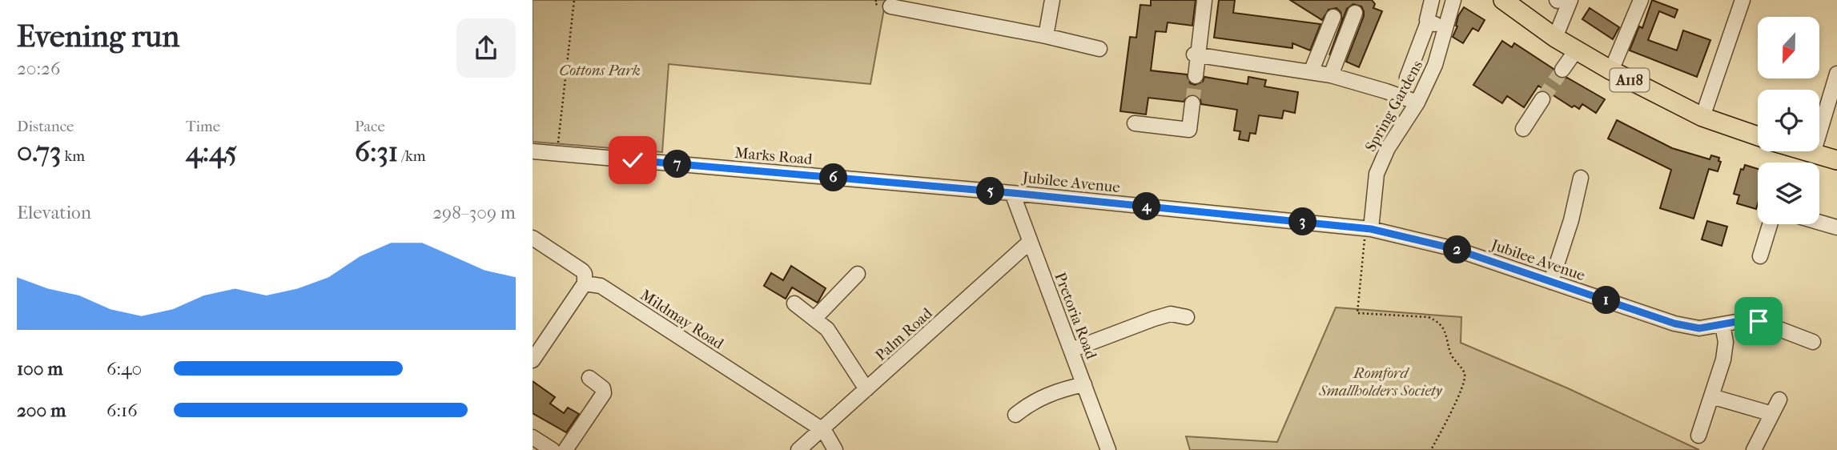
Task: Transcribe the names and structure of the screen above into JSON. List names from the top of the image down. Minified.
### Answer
{"streets":{"main road":["A118"],"street":["Spring Gardens","Marks Road","Jubilee Avenue","Pretoria Road","Mildmay Road","Palm Road"]},"crossings":[["Spring Gardens","Jubilee Avenue"],["Marks Road","Jubilee Avenue"],["Marks Road","Pretoria Road"],["Jubilee Avenue","Pretoria Road"],["Pretoria Road","Palm Road"],["Mildmay Road","Palm Road"]],"parks":["Cottons Park","Romford Smallholders Society"],"north":"bottom","page":{"heading":["Evening run","20:26"],"stats":[["Distance","0.73 km"],["Time","4:45"],["Pace","6:31 /km"]],"pins":["7","6","5","4","3","2","1"],"chart":["Elevation","298–309 m"],"list":[{"name":"100 m","note":"6:40"},{"name":"200 m","note":"6:16"}]}}
